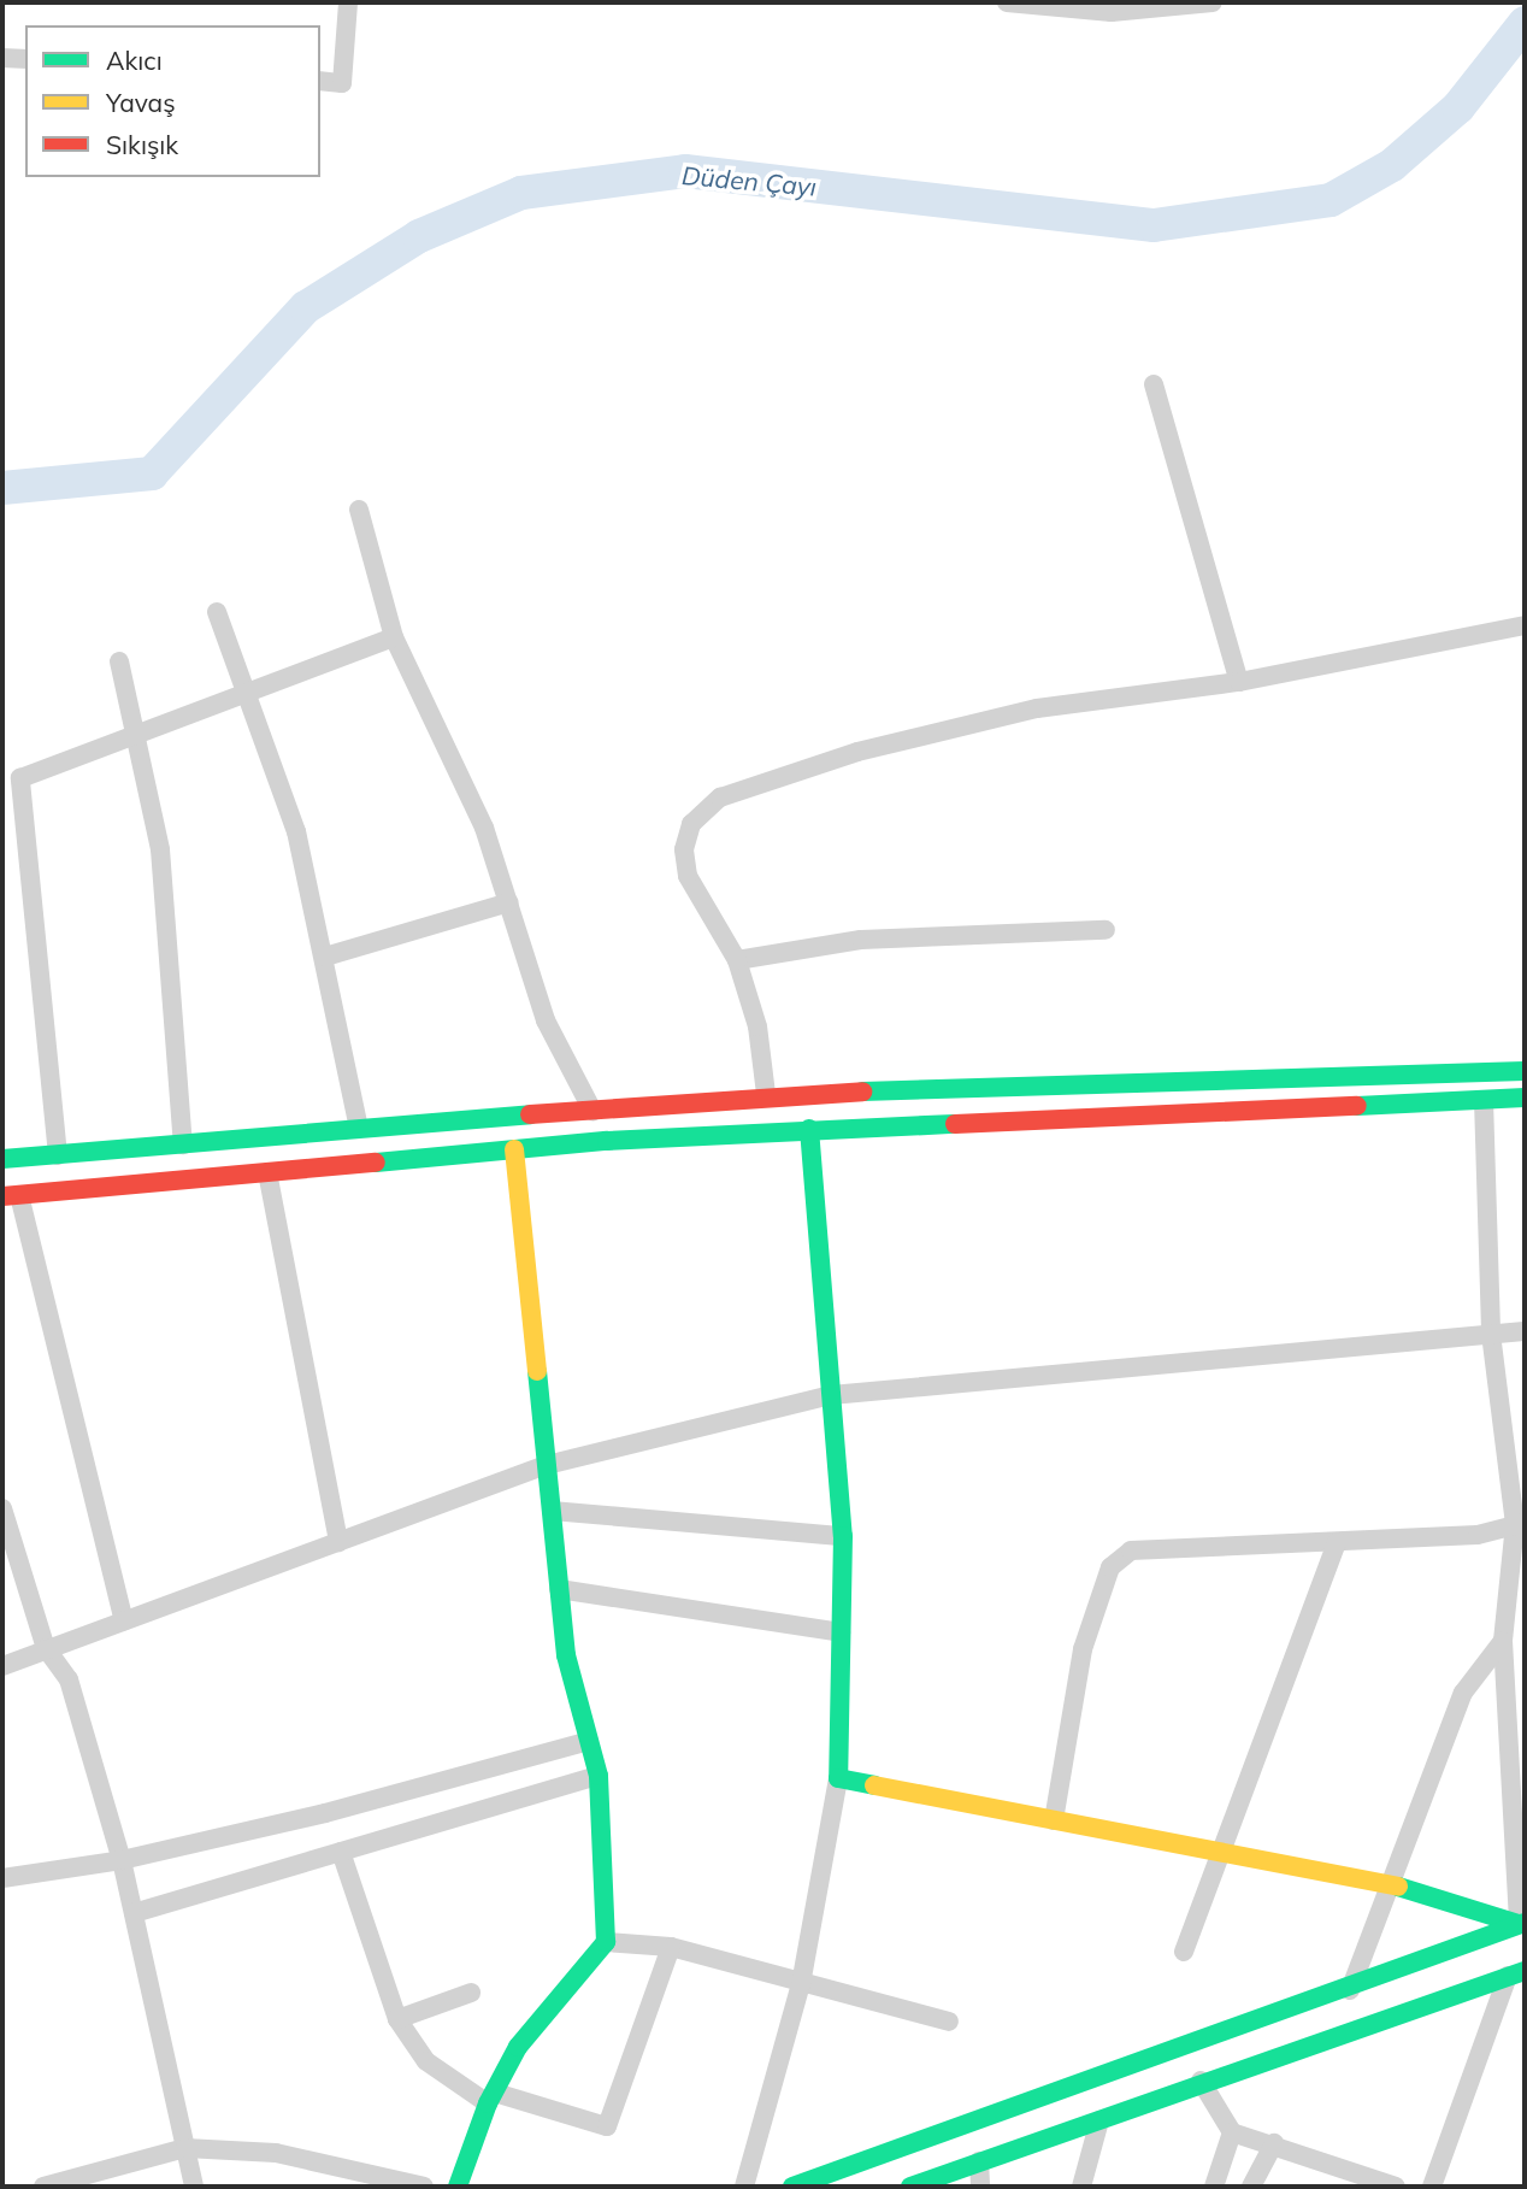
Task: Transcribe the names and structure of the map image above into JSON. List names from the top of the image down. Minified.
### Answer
{"water":["Düden Çayı"],"legend":["Akıcı","Yavaş","Sıkışık"]}
